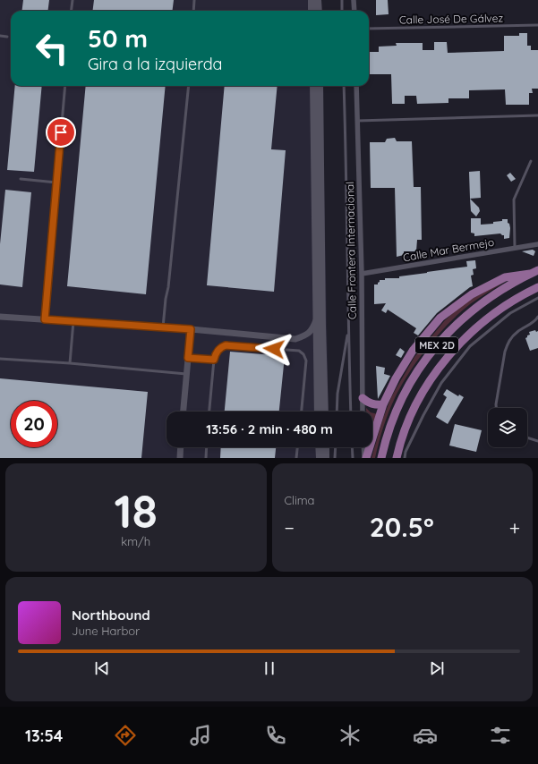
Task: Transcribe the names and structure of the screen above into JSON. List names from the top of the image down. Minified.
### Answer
{"streets":{"highway":["MEX 2D"],"street":["Calle Mar Bermejo","Calle Frontera Internacional"],"lane":["Calle José De Gálvez"]},"crossings":[["Calle Mar Bermejo","Calle Frontera Internacional"]],"page":{"turn":["50 m","Gira a la izquierda"],"limit":"20","trip":"13:56 · 2 min · 480 m","tile":[["18","km/h"],"Clima"],"heat":["−","20.5°","+"],"song":["Northbound","June Harbor"],"tabs":"13:54"}}
